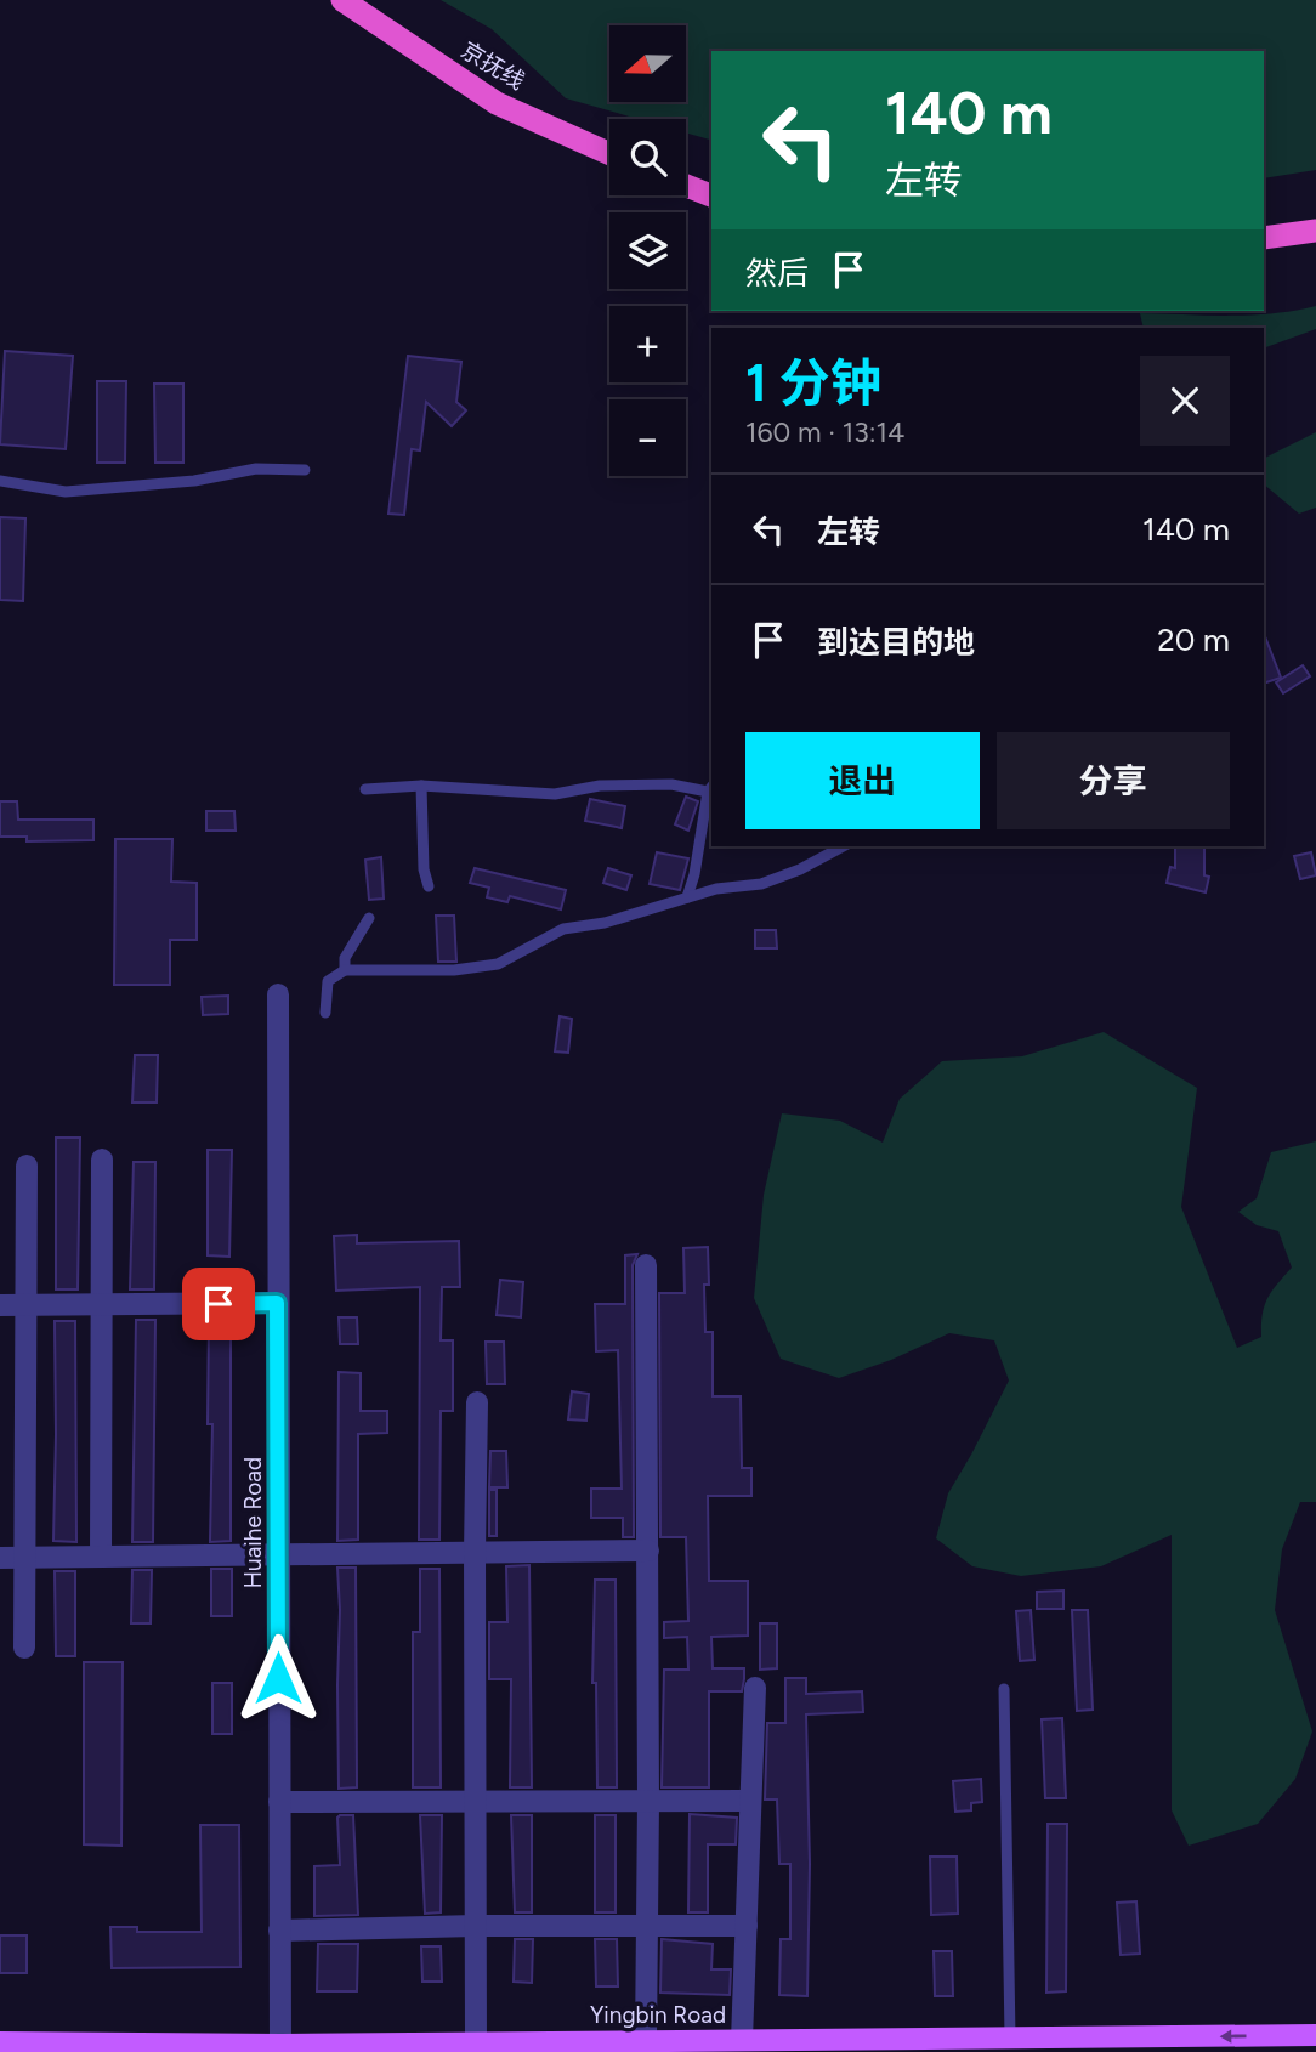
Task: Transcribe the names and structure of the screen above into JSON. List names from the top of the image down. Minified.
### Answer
{"streets":{"highway":["京抚线"],"main road":["Yingbin Road"],"street":["Huaihe Road"]},"crossings":[["Huaihe Road","Yingbin Road"]],"north":"left","page":{"map_buttons":["+","−"],"turn":["140 m","左转"],"then":"然后","heading":["1 分钟","160 m · 13:14"],"list":[{"name":"左转","value":"140 m"},{"name":"到达目的地","value":"20 m"}],"buttons":["退出","分享"]}}
